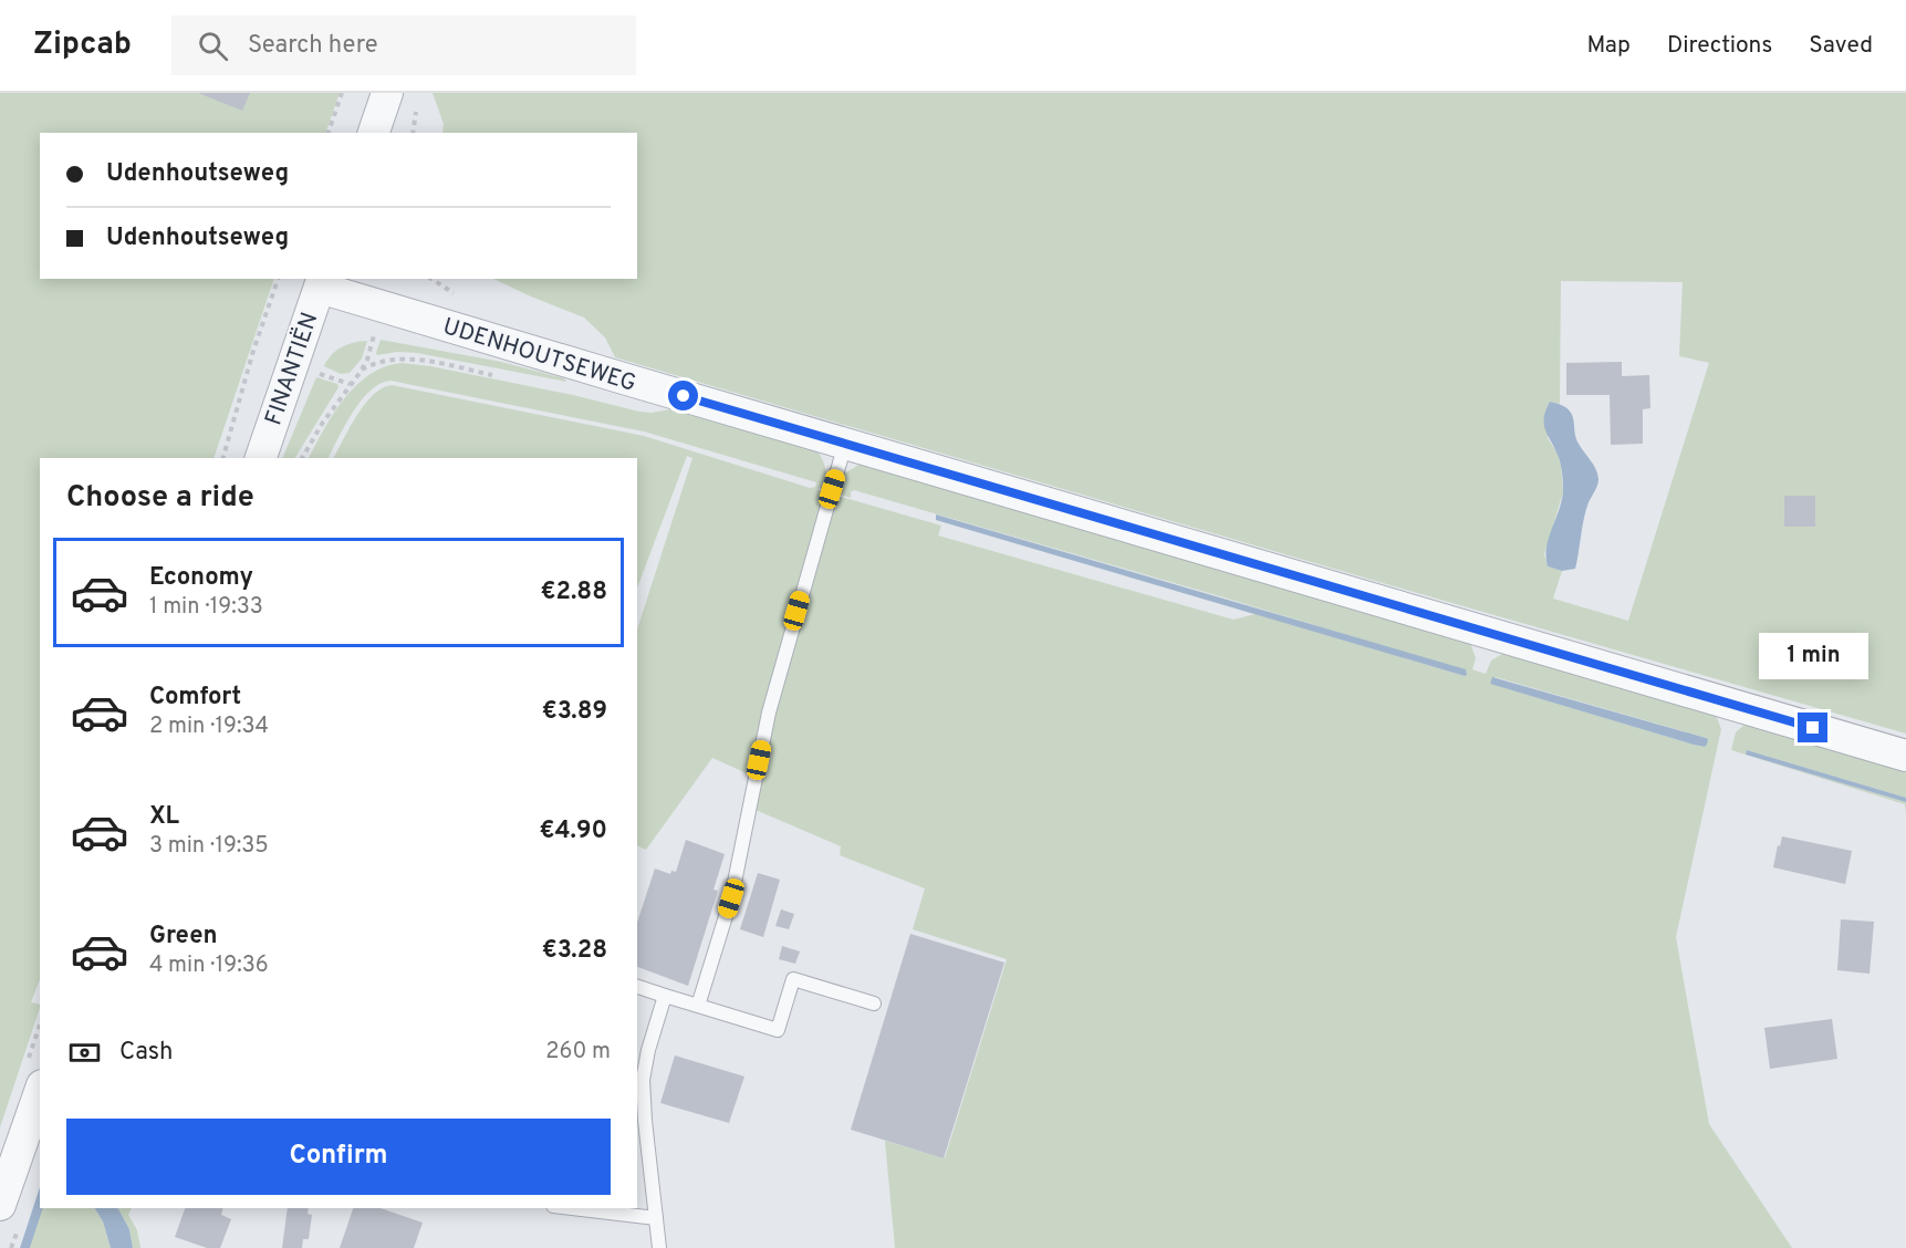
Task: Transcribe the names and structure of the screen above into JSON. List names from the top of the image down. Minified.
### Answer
{"streets":{"street":["UDENHOUTSEWEG","FINANTIËN"]},"crossings":[["UDENHOUTSEWEG","FINANTIËN"]],"page":{"header":"Zipcab","search":"Search here","nav":["Map","Directions","Saved"],"banner":["Udenhoutseweg","Udenhoutseweg"],"heading":"Choose a ride","list":[{"name":"Economy","note":"1 min · 19:33","value":"€2.88"},{"name":"Comfort","note":"2 min · 19:34","value":"€3.89"},{"name":"XL","note":"3 min · 19:35","value":"€4.90"},{"name":"Green","note":"4 min · 19:36","value":"€3.28"}],"bubble":"1 min","pay":["Cash","260 m"],"buttons":"Confirm"}}
